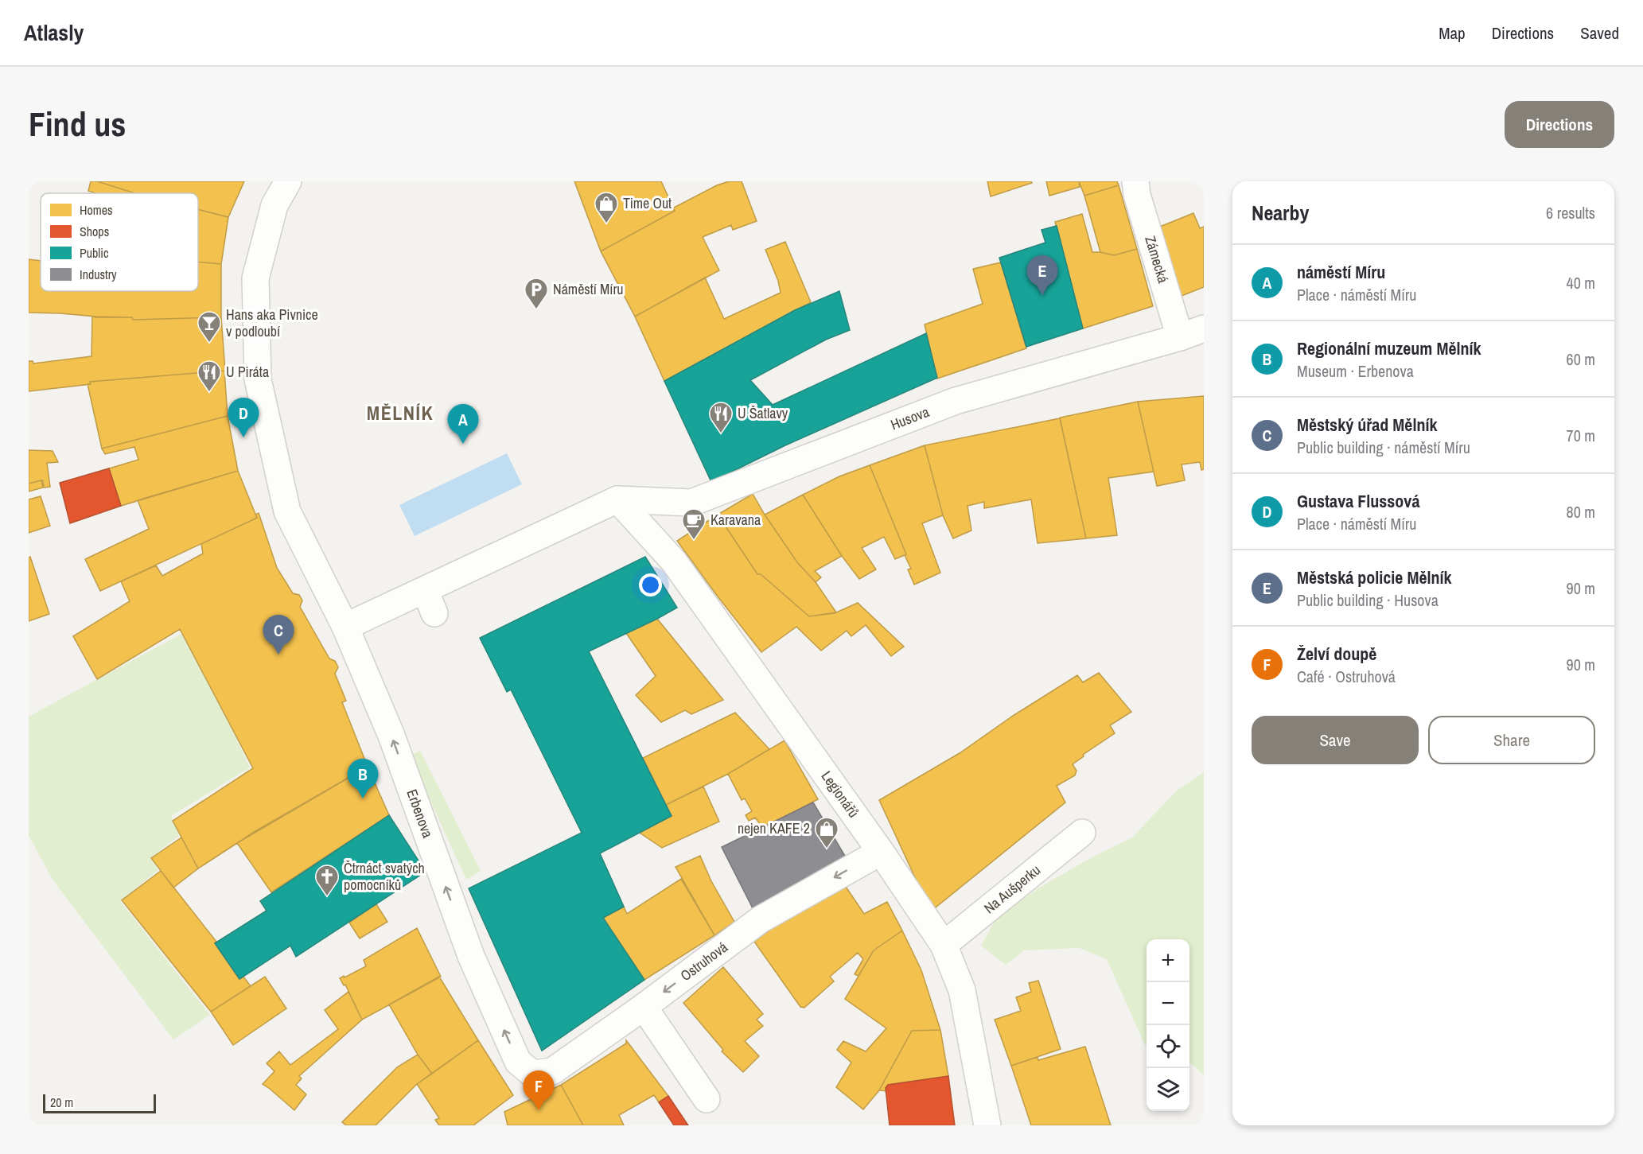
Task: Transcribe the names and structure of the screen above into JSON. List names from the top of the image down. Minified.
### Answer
{"streets":{"street":["Zámecká","Husova","Legionářů","Erbenova","Na Aušperku","Ostruhová"]},"crossings":[["Zámecká","Husova"],["Husova","Legionářů"],["Legionářů","Na Aušperku"],["Legionářů","Ostruhová"],["Erbenova","Ostruhová"]],"one_way":["Erbenova","Ostruhová"],"districts":["MĚLNÍK"],"places":{"shop":["Time Out","nejen KAFE 2"],"parking":["Náměstí Míru"],"bar":["Hans aka Pivnice v podloubí"],"restaurant":["U Piráta","U Šatlavy"],"cafe":["Karavana"],"church":["Čtrnáct svatých pomocníků"]},"legend":["Homes","Shops","Public","Industry"],"scale_bar":"20 m","page":{"header":"Atlasly","nav":["Map","Directions","Saved"],"buttons":["Directions",["Save","Share"]],"title":"Find us","heading":["Nearby","6 results"],"list":[{"mark":"A","name":"náměstí Míru","note":"Place · náměstí Míru","value":"40 m"},{"mark":"B","name":"Regionální muzeum Mělník","note":"Museum · Erbenova","value":"60 m"},{"mark":"C","name":"Městský úřad Mělník","note":"Public building · náměstí Míru","value":"70 m"},{"mark":"D","name":"Gustava Flussová","note":"Place · náměstí Míru","value":"80 m"},{"mark":"E","name":"Městská policie Mělník","note":"Public building · Husova","value":"90 m"},{"mark":"F","name":"Želví doupě","note":"Café · Ostruhová","value":"90 m"}],"pins":["E","D","A","C","B","F"],"map_buttons":["+","−"],"scale":"20 m"}}
